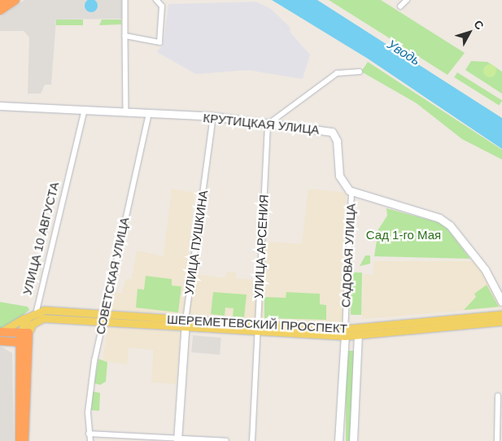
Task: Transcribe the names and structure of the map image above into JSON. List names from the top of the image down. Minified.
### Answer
{"streets":{"main road":["УЛИЦА 10 АВГУСТА","ШЕРЕМЕТЕВСКИЙ ПРОСПЕКТ"],"street":["КРУТИЦКАЯ УЛИЦА","УЛИЦА ПУШКИНА","УЛИЦА АРСЕНИЯ","САДОВАЯ УЛИЦА","СОВЕТСКАЯ УЛИЦА"]},"crossings":[["КРУТИЦКАЯ УЛИЦА","УЛИЦА 10 АВГУСТА"],["КРУТИЦКАЯ УЛИЦА","УЛИЦА ПУШКИНА"],["КРУТИЦКАЯ УЛИЦА","УЛИЦА АРСЕНИЯ"],["КРУТИЦКАЯ УЛИЦА","САДОВАЯ УЛИЦА"],["КРУТИЦКАЯ УЛИЦА","СОВЕТСКАЯ УЛИЦА"],["УЛИЦА 10 АВГУСТА","ШЕРЕМЕТЕВСКИЙ ПРОСПЕКТ"],["УЛИЦА ПУШКИНА","ШЕРЕМЕТЕВСКИЙ ПРОСПЕКТ"],["УЛИЦА АРСЕНИЯ","ШЕРЕМЕТЕВСКИЙ ПРОСПЕКТ"],["САДОВАЯ УЛИЦА","ШЕРЕМЕТЕВСКИЙ ПРОСПЕКТ"],["СОВЕТСКАЯ УЛИЦА","ШЕРЕМЕТЕВСКИЙ ПРОСПЕКТ"]],"water":["Уводь"],"parks":["Сад 1-го Мая"],"north":"top right"}
